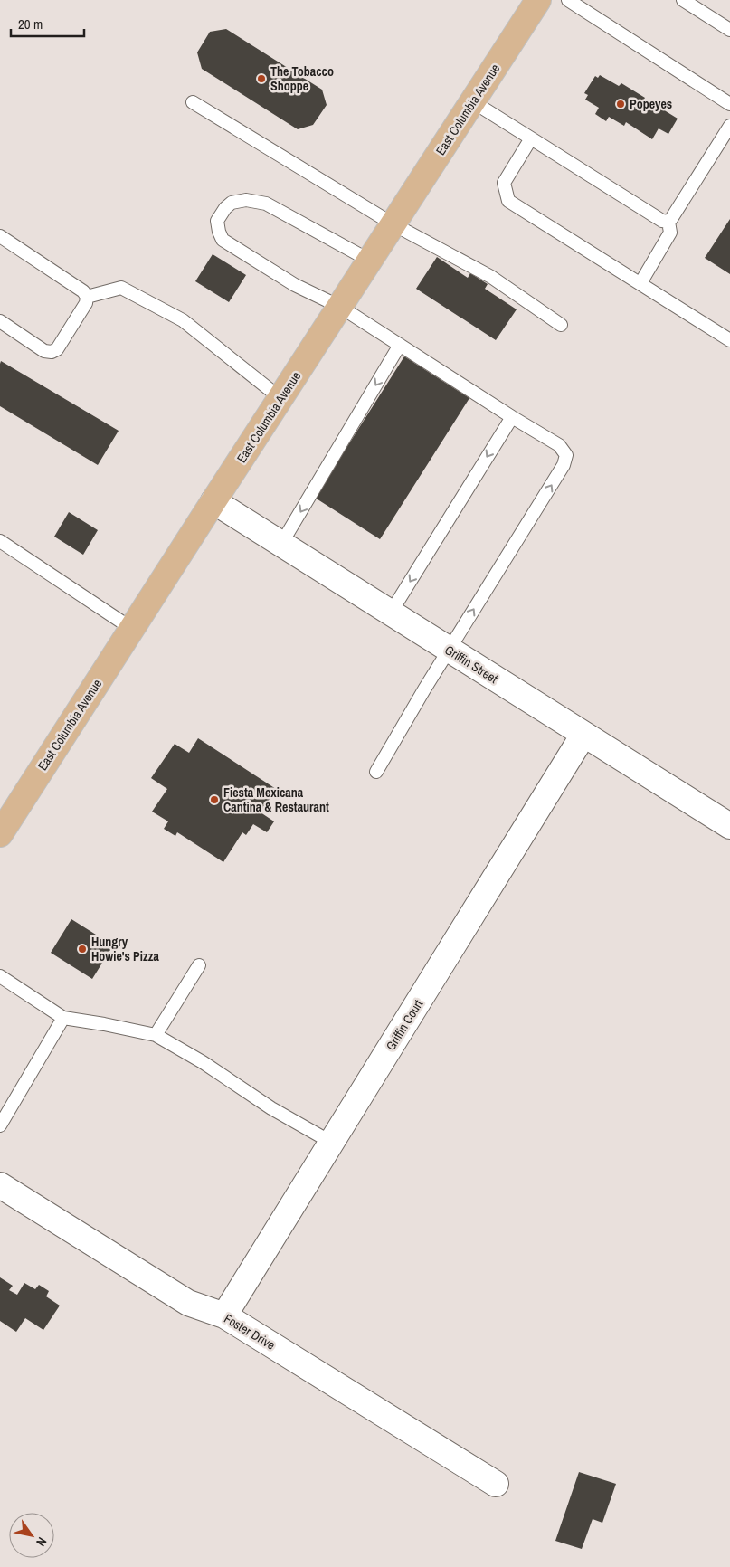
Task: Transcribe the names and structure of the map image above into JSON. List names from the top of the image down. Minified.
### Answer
{"streets":{"main road":["East Columbia Avenue"],"street":["Griffin Street","Griffin Court","Foster Drive"]},"crossings":[["East Columbia Avenue","Griffin Street"],["Griffin Street","Griffin Court"],["Griffin Court","Foster Drive"]],"places":["The Tobacco Shoppe","Popeyes","Fiesta Mexicana Cantina & Restaurant","Hungry Howie's Pizza"],"scale_bar":"20 m","north":"bottom right"}
